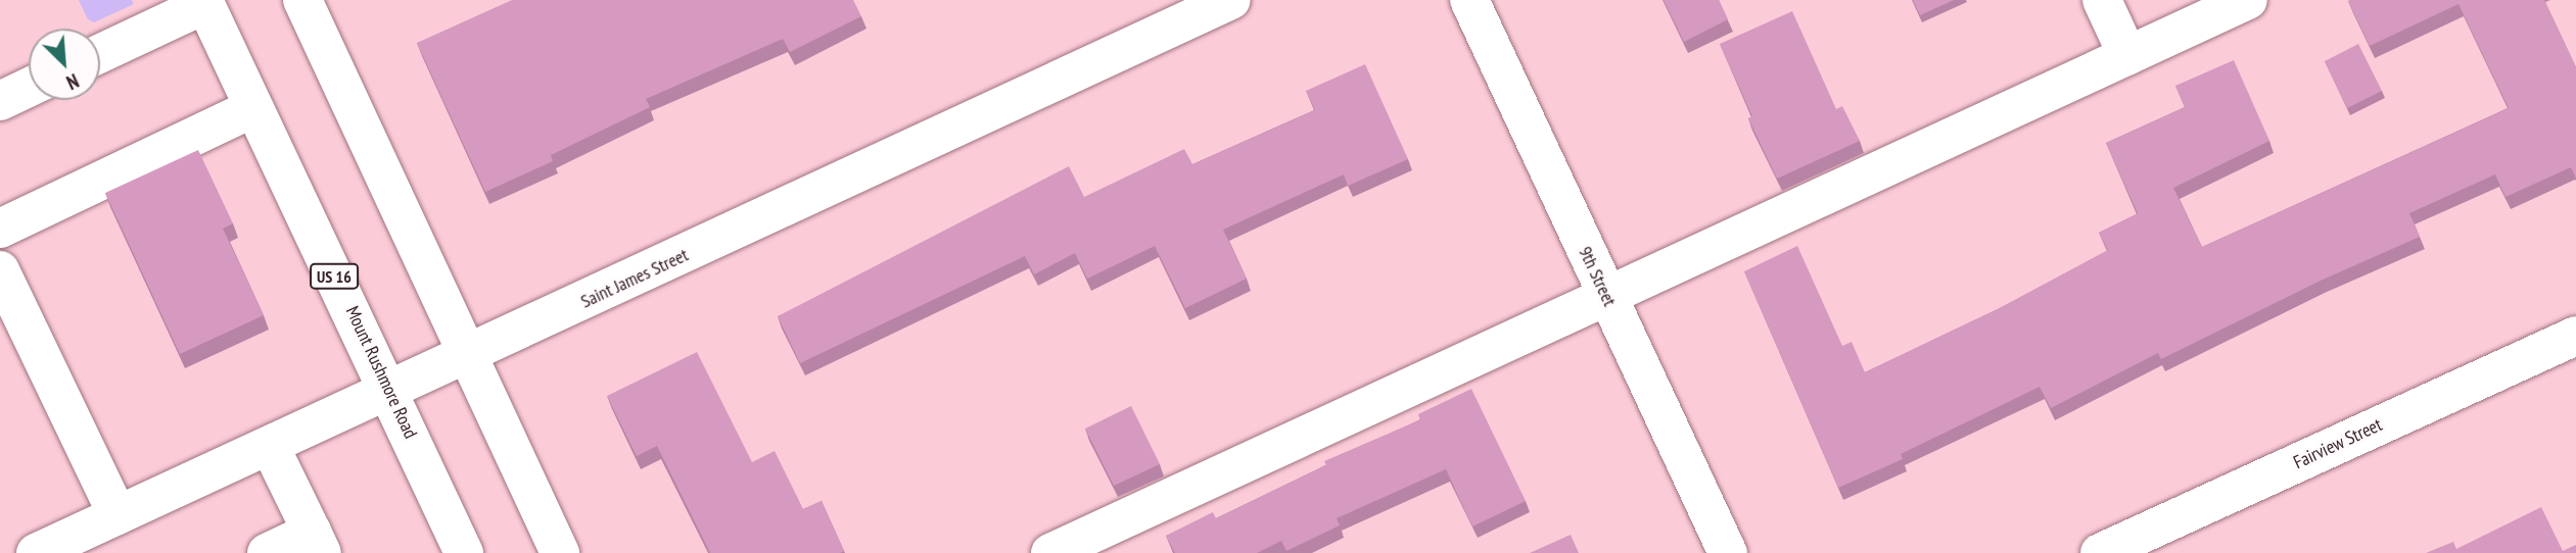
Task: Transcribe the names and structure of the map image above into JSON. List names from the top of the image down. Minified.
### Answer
{"streets":{"main road":["US 16","9th Street","Saint James Street","Mount Rushmore Road","Fairview Street"]},"crossings":[["Saint James Street","Mount Rushmore Road"]],"north":"bottom right"}
